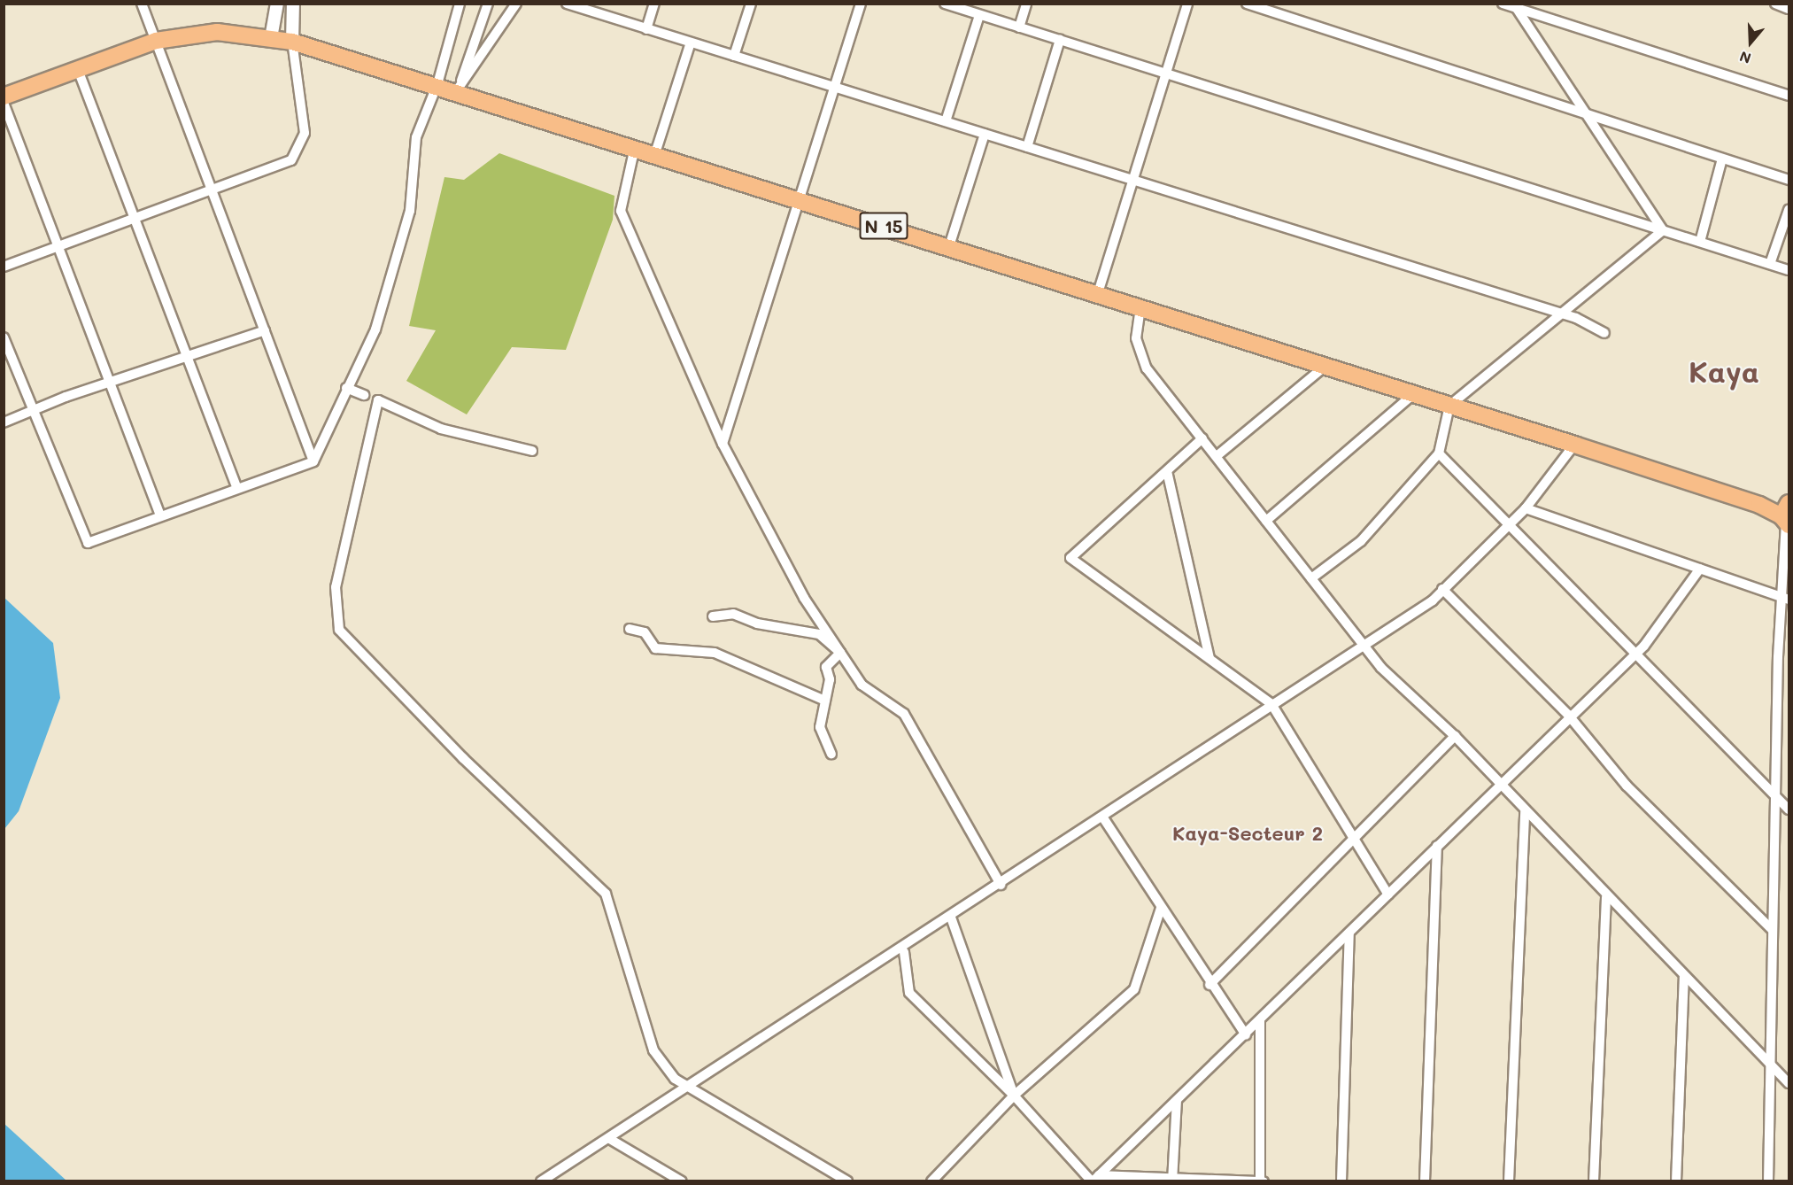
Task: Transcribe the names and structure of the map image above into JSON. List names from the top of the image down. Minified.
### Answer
{"streets":{"main road":["N 15"]},"districts":["Kaya","Kaya-Secteur 2"],"north":"bottom"}
